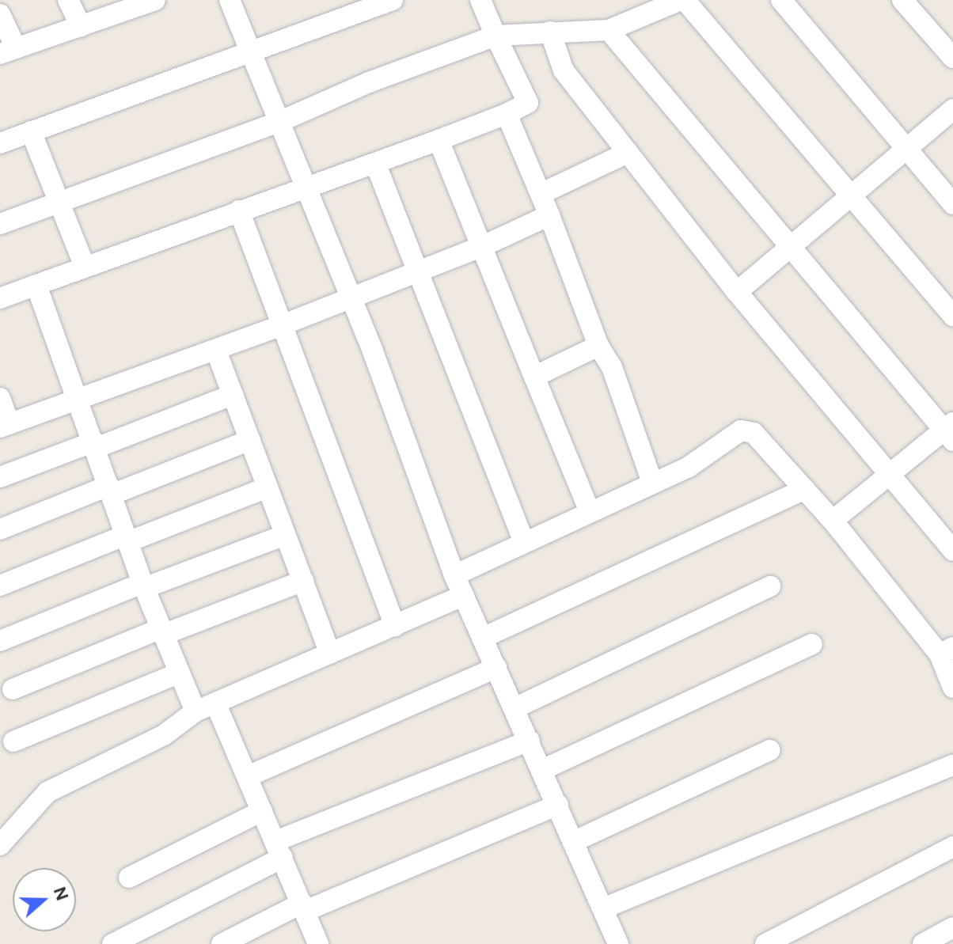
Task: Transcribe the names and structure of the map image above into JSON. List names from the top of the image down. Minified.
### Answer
{"north":"right"}
